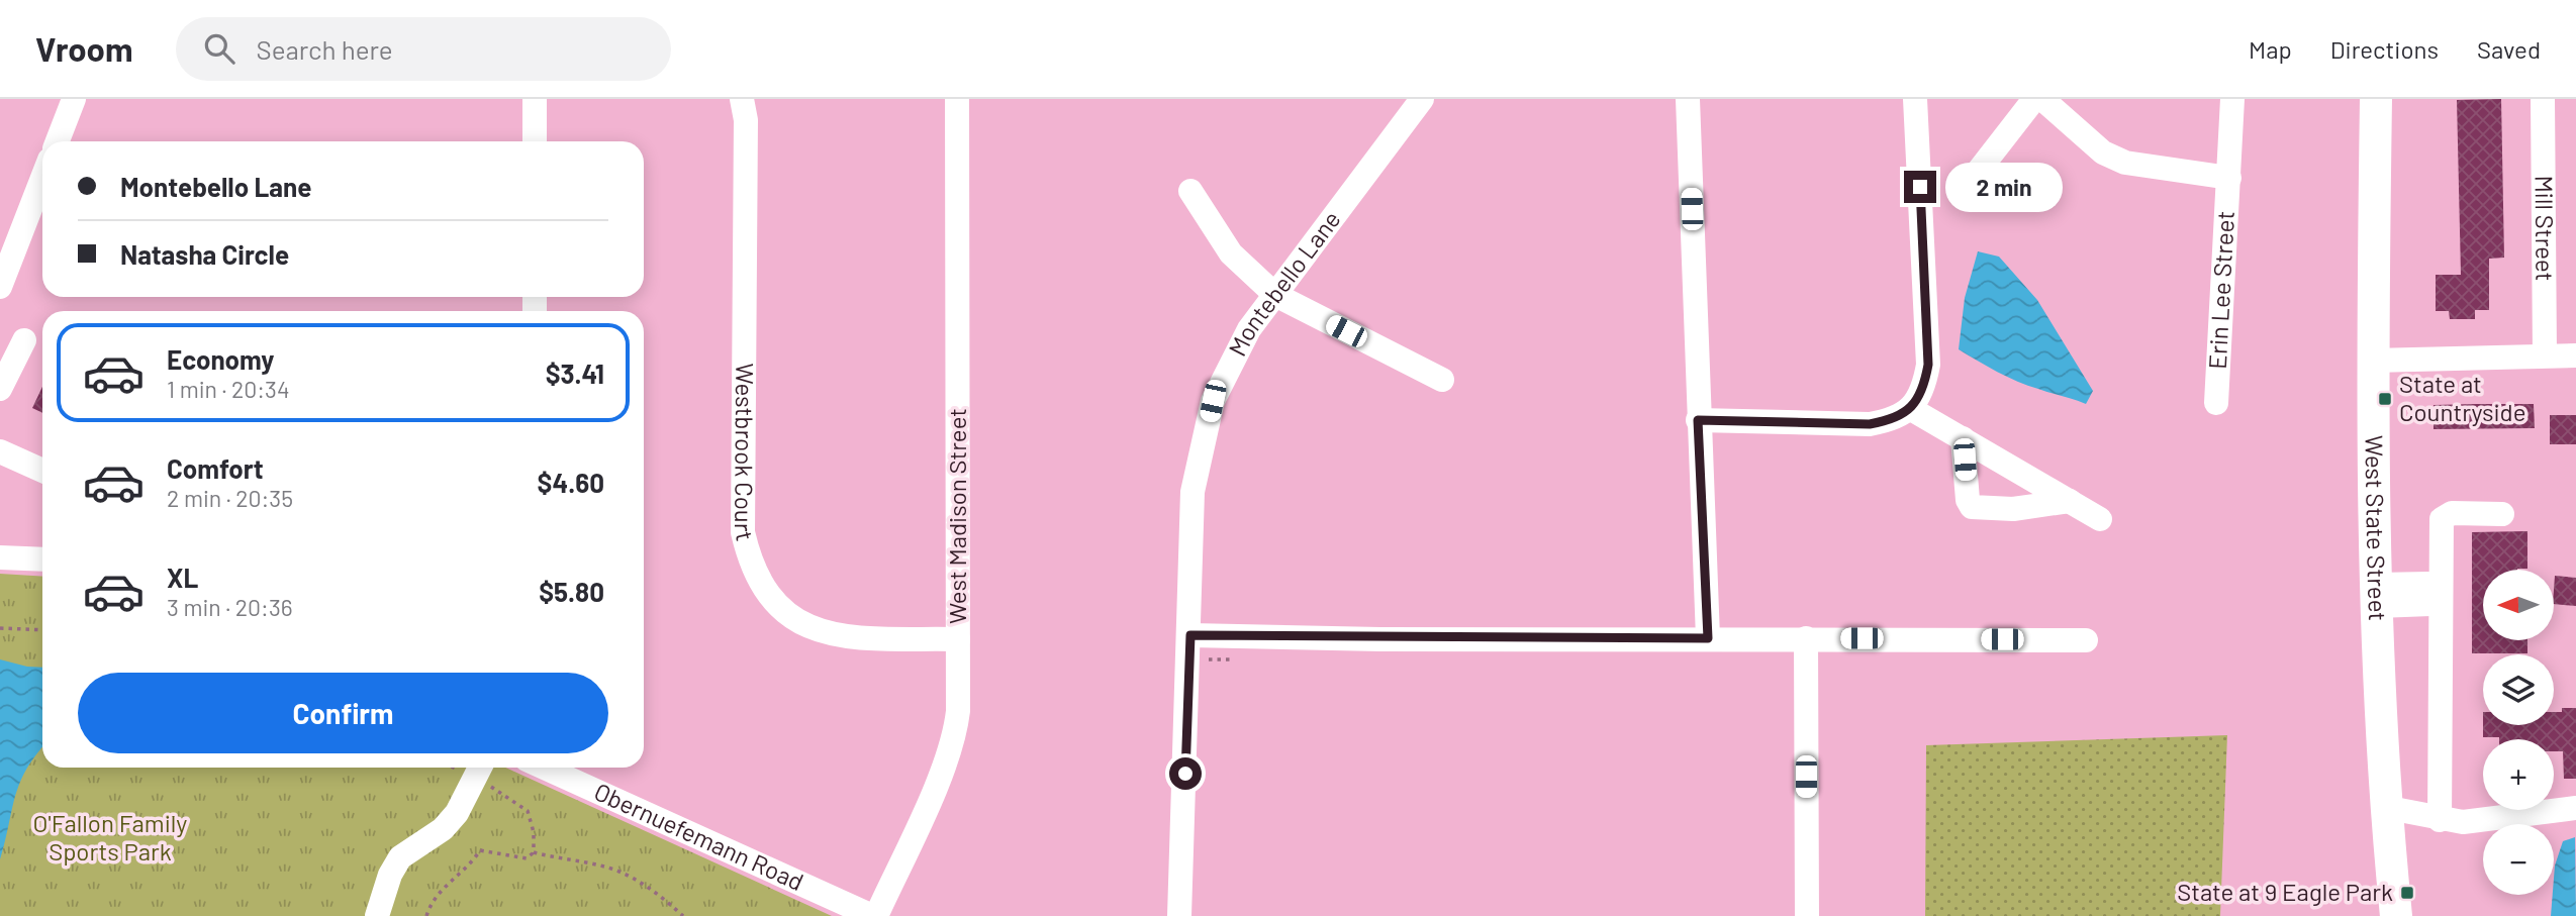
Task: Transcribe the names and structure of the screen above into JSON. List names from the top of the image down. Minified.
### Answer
{"streets":{"main road":["West State Street"],"street":["Mill Street","Montebello Lane","Erin Lee Street","Westbrook Court","West Madison Street","Obernuefemann Road"]},"crossings":[["Westbrook Court","West Madison Street"],["West Madison Street","Obernuefemann Road"]],"parks":["O'Fallon Family Sports Park"],"places":{"transit":["State at Countryside","State at 9 Eagle Park"]},"north":"left","page":{"header":"Vroom","search":"Search here","nav":["Map","Directions","Saved"],"banner":["Montebello Lane","Natasha Circle"],"bubble":"2 min","list":[{"name":"Economy","note":"1 min · 20:34","value":"$3.41"},{"name":"Comfort","note":"2 min · 20:35","value":"$4.60"},{"name":"XL","note":"3 min · 20:36","value":"$5.80"}],"map_buttons":["+","−"],"buttons":"Confirm"}}
